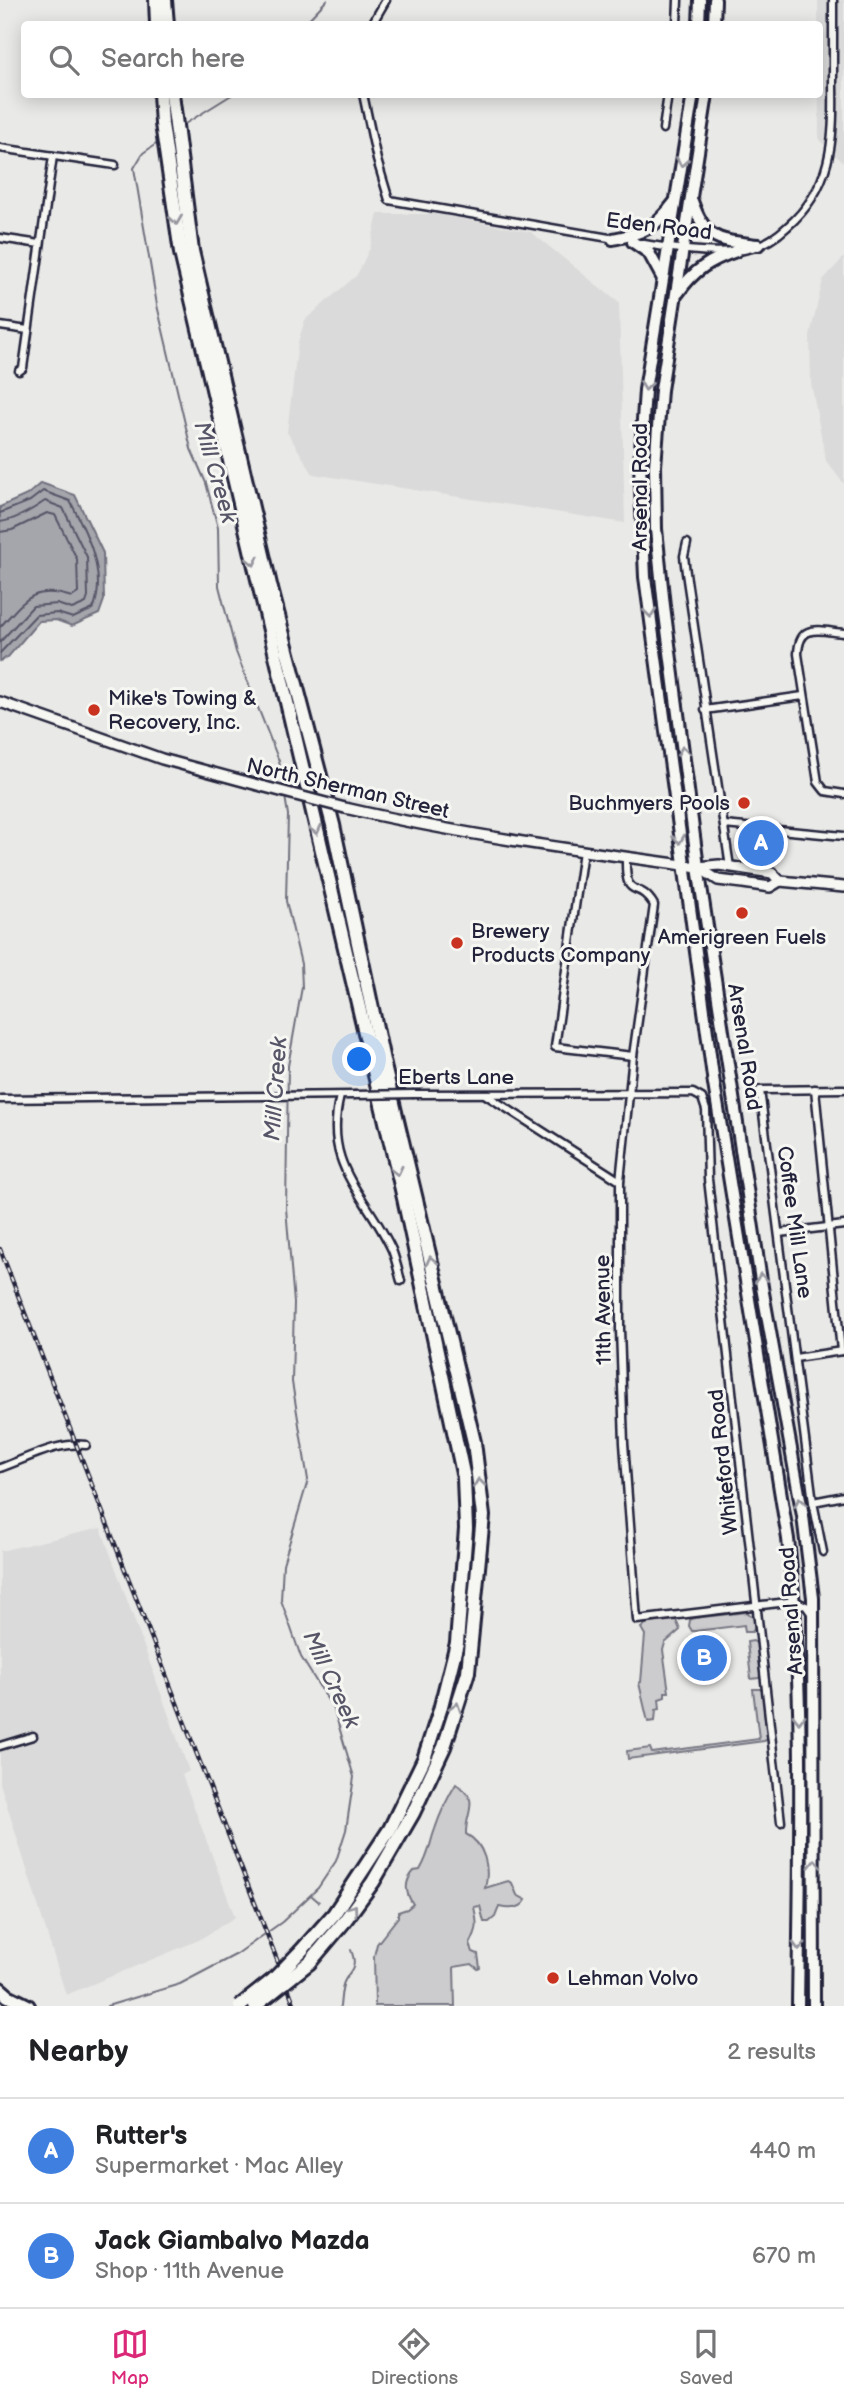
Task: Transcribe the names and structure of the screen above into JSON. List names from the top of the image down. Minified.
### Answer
{"streets":{"highway":["Arsenal Road"],"main road":["North Sherman Street"],"street":["Eden Road","Eberts Lane","Coffee Mill Lane","11th Avenue","Whiteford Road"]},"crossings":[["Eden Road","Arsenal Road"],["Arsenal Road","North Sherman Street"],["Arsenal Road","11th Avenue"],["North Sherman Street","11th Avenue"],["Eberts Lane","11th Avenue"],["Eberts Lane","Whiteford Road"],["11th Avenue","Whiteford Road"]],"water":["Mill Creek"],"places":["Mike's Towing & Recovery, Inc.","Buchmyers Pools","Amerigreen Fuels","Brewery Products Company","Lehman Volvo"],"page":{"search":"Search here","pins":["A","B"],"heading":["Nearby","2 results"],"list":[{"mark":"A","name":"Rutter's","note":"Supermarket · Mac Alley","value":"440 m"},{"mark":"B","name":"Jack Giambalvo Mazda","note":"Shop · 11th Avenue","value":"670 m"}],"nav":["Map","Directions","Saved"]}}
